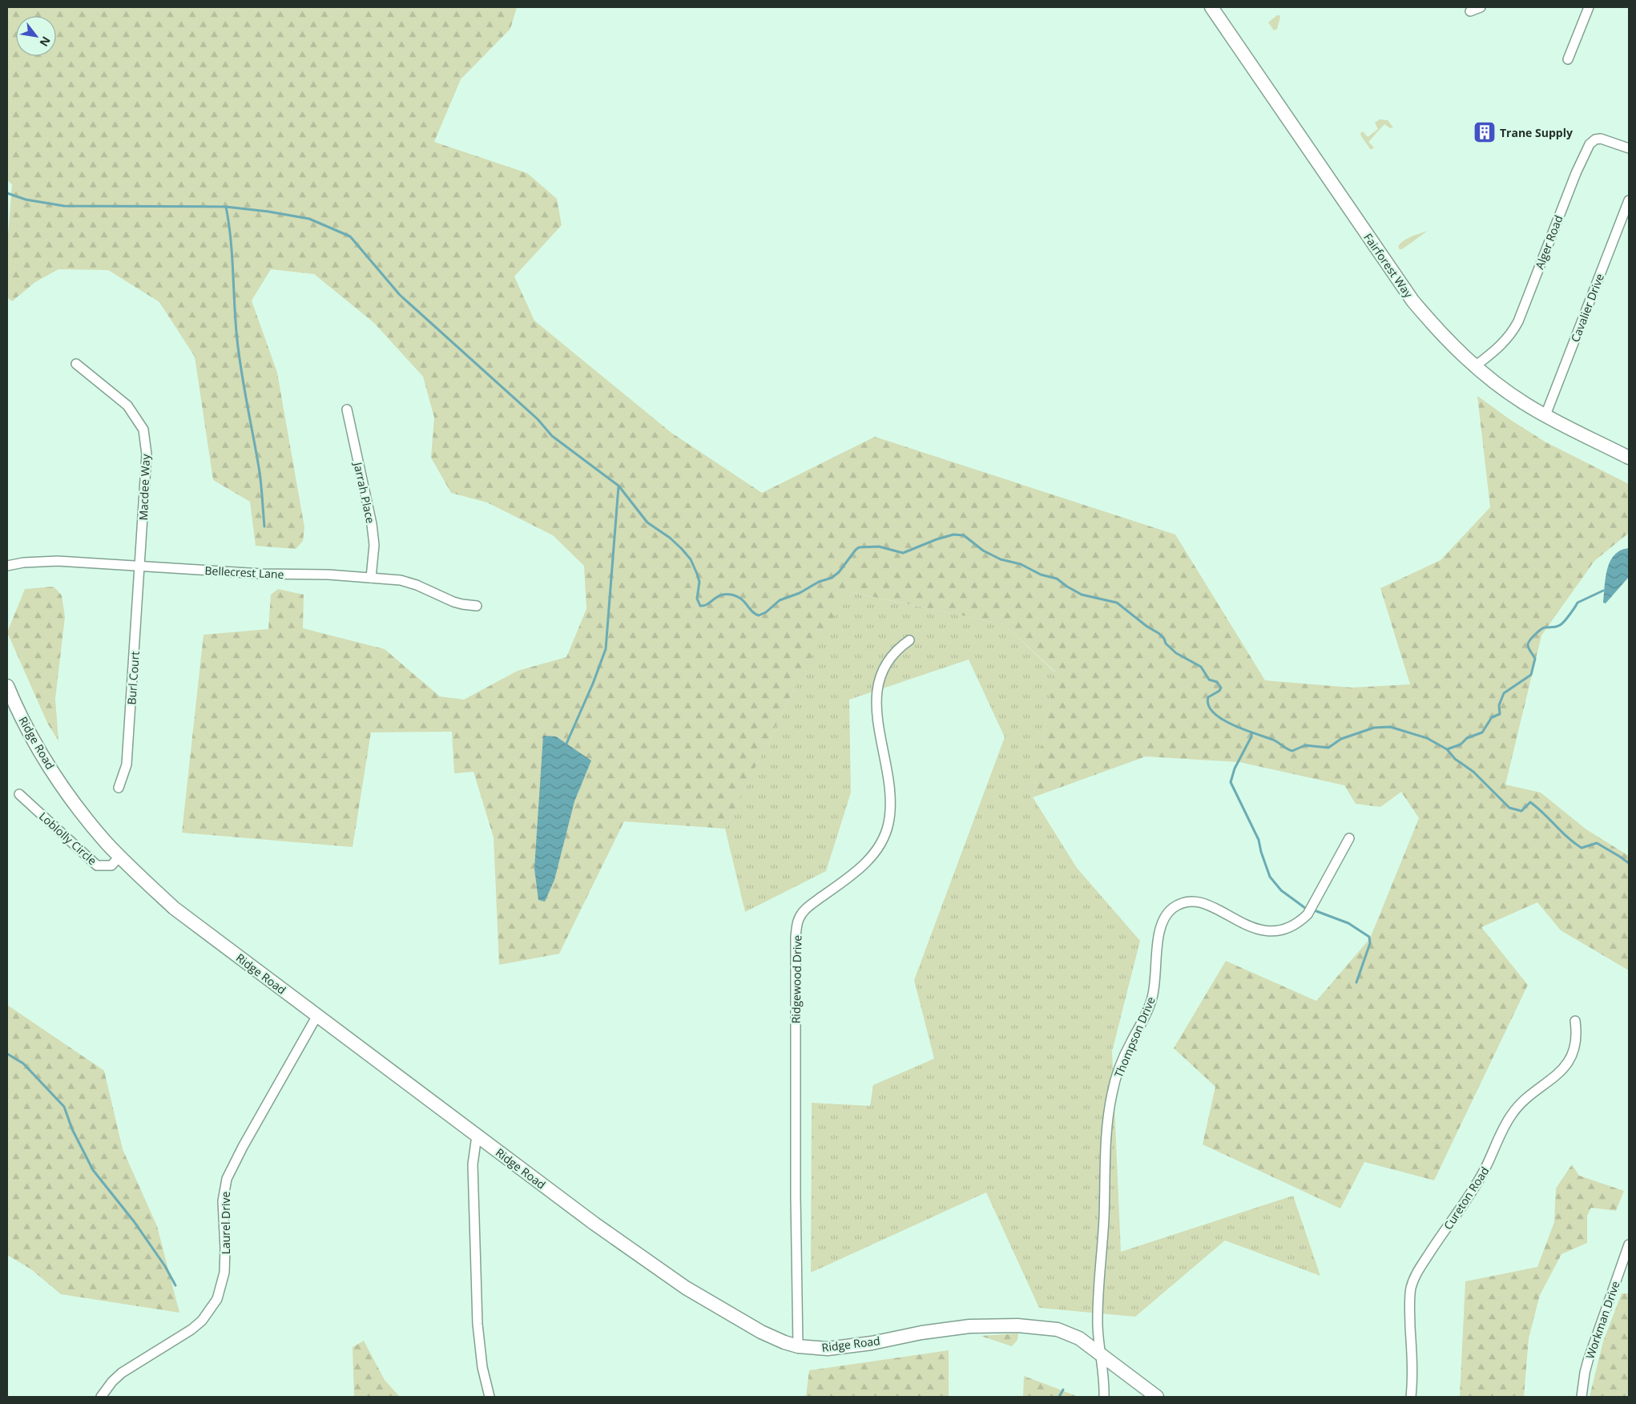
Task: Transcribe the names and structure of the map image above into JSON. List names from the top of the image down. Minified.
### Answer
{"streets":{"street":["Alger Road","Fairforest Way","Cavalier Drive","Macdee Way","Jarrah Place","Bellecrest Lane","Burl Court","Ridge Road","Loblolly Circle","Ridgewood Drive","Thompson Drive","Cureton Road","Laurel Drive","Workman Drive"]},"crossings":[["Alger Road","Fairforest Way"],["Fairforest Way","Cavalier Drive"],["Macdee Way","Bellecrest Lane"],["Macdee Way","Burl Court"],["Jarrah Place","Bellecrest Lane"],["Bellecrest Lane","Burl Court"],["Ridge Road","Loblolly Circle"],["Ridge Road","Ridgewood Drive"],["Ridge Road","Thompson Drive"],["Ridge Road","Laurel Drive"]],"places":{"building":["Trane Supply"]},"north":"bottom right"}
